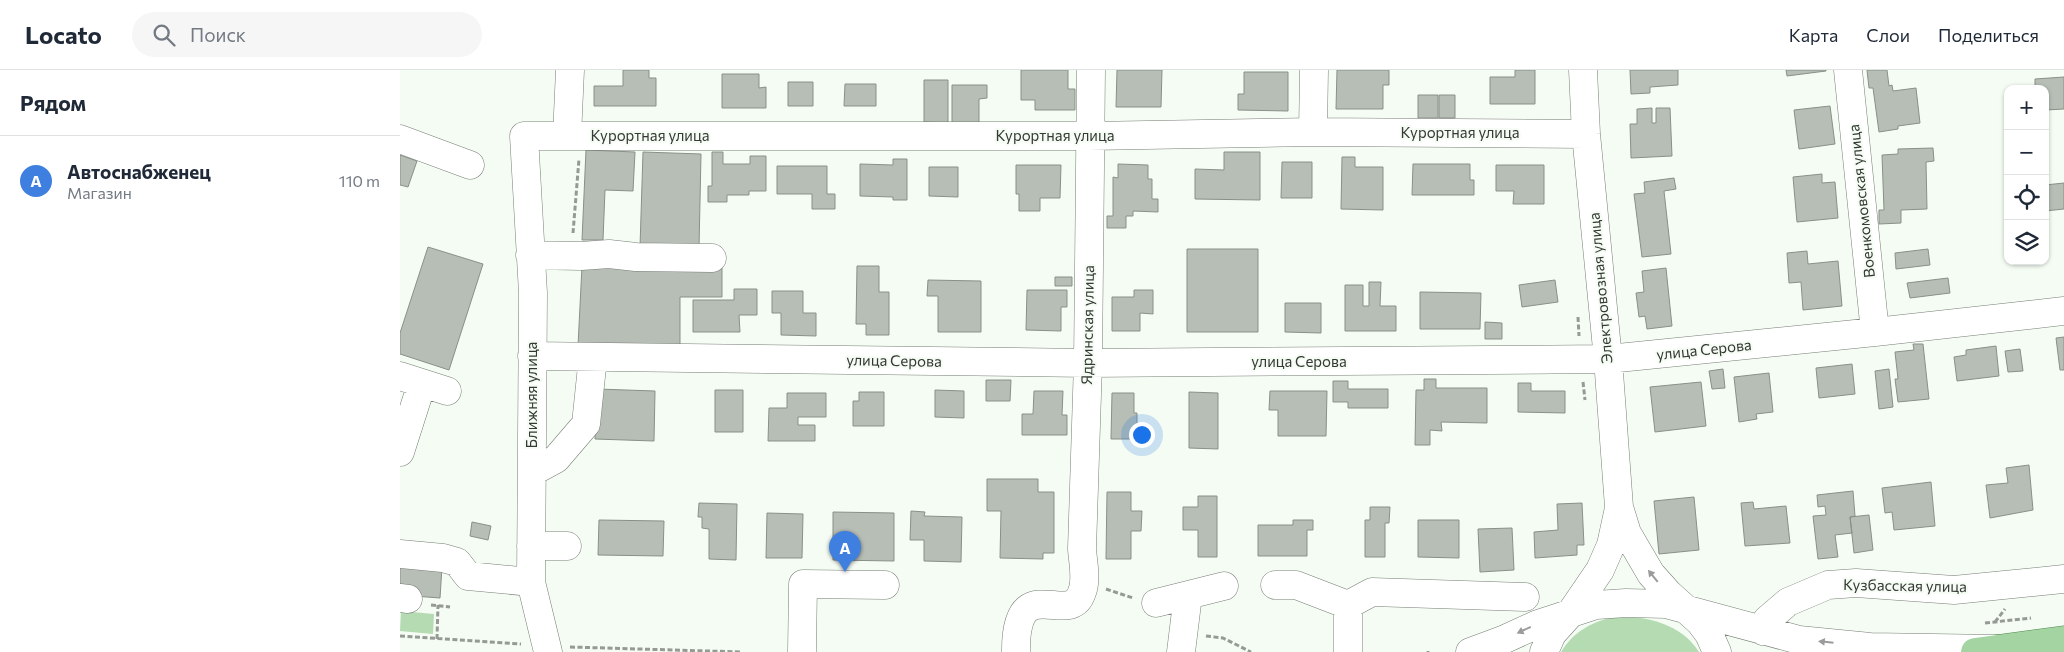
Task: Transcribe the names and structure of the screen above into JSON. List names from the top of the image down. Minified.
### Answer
{"streets":{"street":["Курортная улица","Военкомовская улица","Электровозная улица","Ядринская улица","улица Серова","Ближняя улица","Кузбасская улица"]},"crossings":[["Курортная улица","Электровозная улица"],["Курортная улица","Ядринская улица"],["Курортная улица","Ближняя улица"],["Военкомовская улица","улица Серова"],["Электровозная улица","улица Серова"],["Ядринская улица","улица Серова"],["улица Серова","Ближняя улица"]],"page":{"header":"Locato","search":"Поиск","nav":["Карта","Слои","Поделиться"],"heading":"Рядом","map_buttons":["+","−"],"list":[{"mark":"A","name":"Автоснабженец","note":"Магазин","value":"110 m"}],"pins":"A"}}
